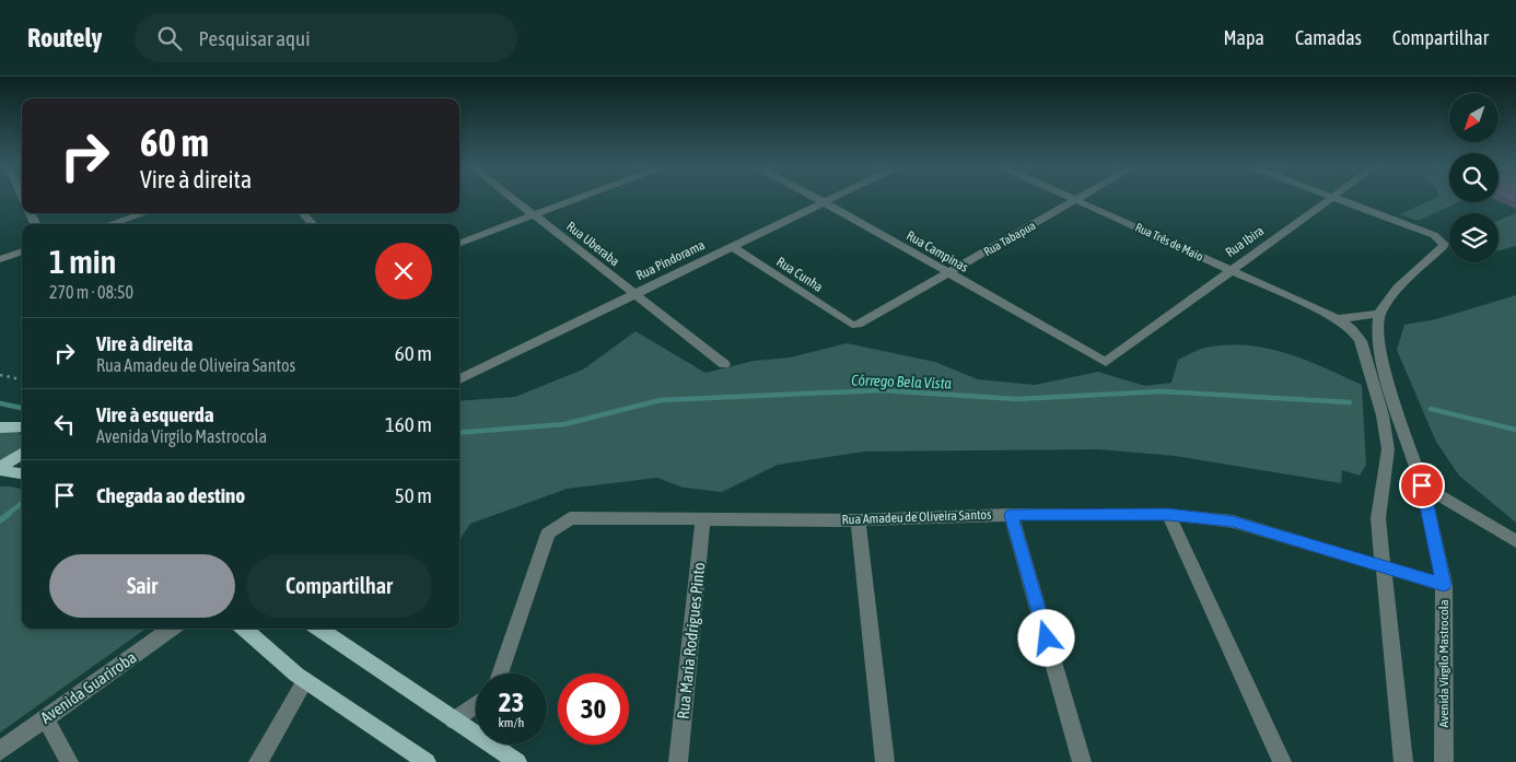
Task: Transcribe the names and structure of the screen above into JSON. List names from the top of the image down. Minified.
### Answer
{"streets":{"street":["Rua Tabapua","Rua Três de Maio","Rua Ibira","Rua Uberaba","Rua Campinas","Rua Pindorama","Rua Cunha","Rua Amadeu de Oliveira Santos","Rua Maria Rodrigues Pinto","Avenida Virgílo Mastrocola","Avenida Guariroba"]},"crossings":[["Rua Tabapua","Rua Três de Maio"],["Rua Tabapua","Rua Campinas"],["Rua Tabapua","Rua Cunha"],["Rua Três de Maio","Rua Ibira"],["Rua Três de Maio","Rua Amadeu de Oliveira Santos"],["Rua Três de Maio","Avenida Virgílo Mastrocola"],["Rua Ibira","Rua Campinas"],["Rua Uberaba","Rua Pindorama"],["Rua Campinas","Rua Pindorama"],["Rua Pindorama","Rua Cunha"],["Rua Amadeu de Oliveira Santos","Rua Maria Rodrigues Pinto"],["Rua Amadeu de Oliveira Santos","Avenida Virgílo Mastrocola"]],"water":["Córrego Bela Vista"],"north":"bottom left","page":{"header":"Routely","search":"Pesquisar aqui","nav":["Mapa","Camadas","Compartilhar"],"turn":["60 m","Vire à direita"],"heading":["1 min","270 m · 08:50"],"list":[{"name":"Vire à direita","note":"Rua Amadeu de Oliveira Santos","value":"60 m"},{"name":"Vire à esquerda","note":"Avenida Virgílo Mastrocola","value":"160 m"},{"name":"Chegada ao destino","value":"50 m"}],"buttons":["Sair","Compartilhar"],"speed":"23 km/h","limit":"30"}}
